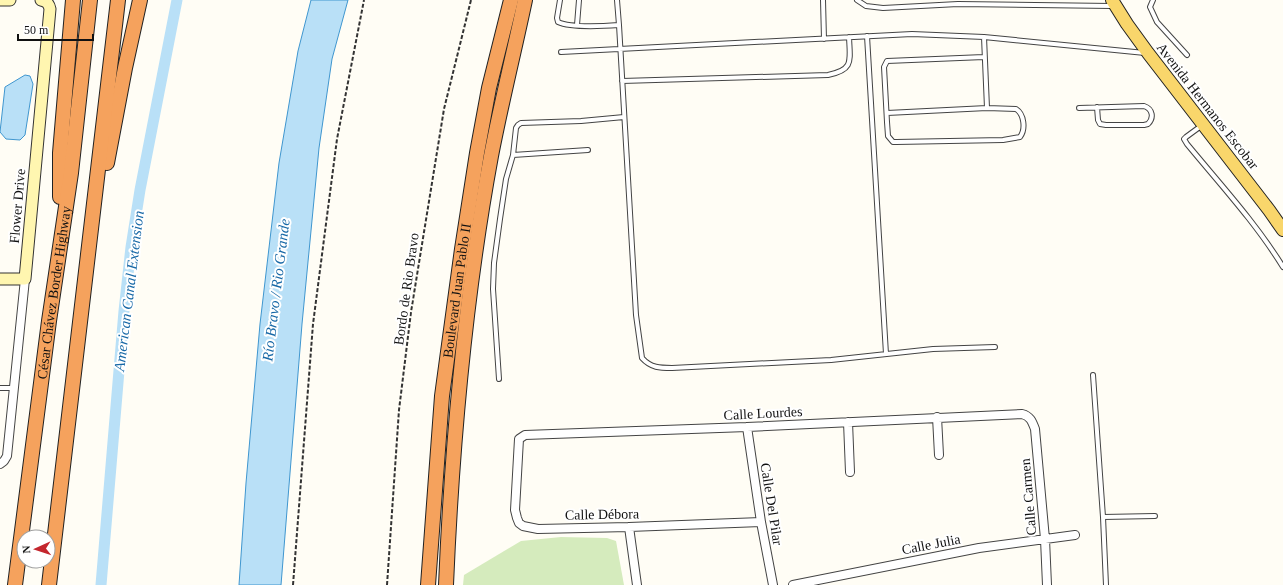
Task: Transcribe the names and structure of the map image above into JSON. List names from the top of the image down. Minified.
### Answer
{"streets":{"highway":["Boulevard Juan Pablo II","César Chávez Border Highway"],"main road":["Avenida Hermanos Escobar"],"street":["Flower Drive","Calle Lourdes","Calle Carmen","Calle Del Pilar","Calle Débora","Calle Julia"],"path":["Bordo de Rio Bravo"]},"crossings":[["Calle Lourdes","Calle Carmen"],["Calle Lourdes","Calle Del Pilar"],["Calle Lourdes","Calle Débora"],["Calle Carmen","Calle Julia"],["Calle Del Pilar","Calle Débora"]],"water":["Río Bravo / Rio Grande","American Canal Extension"],"scale_bar":"50 m","north":"left"}
